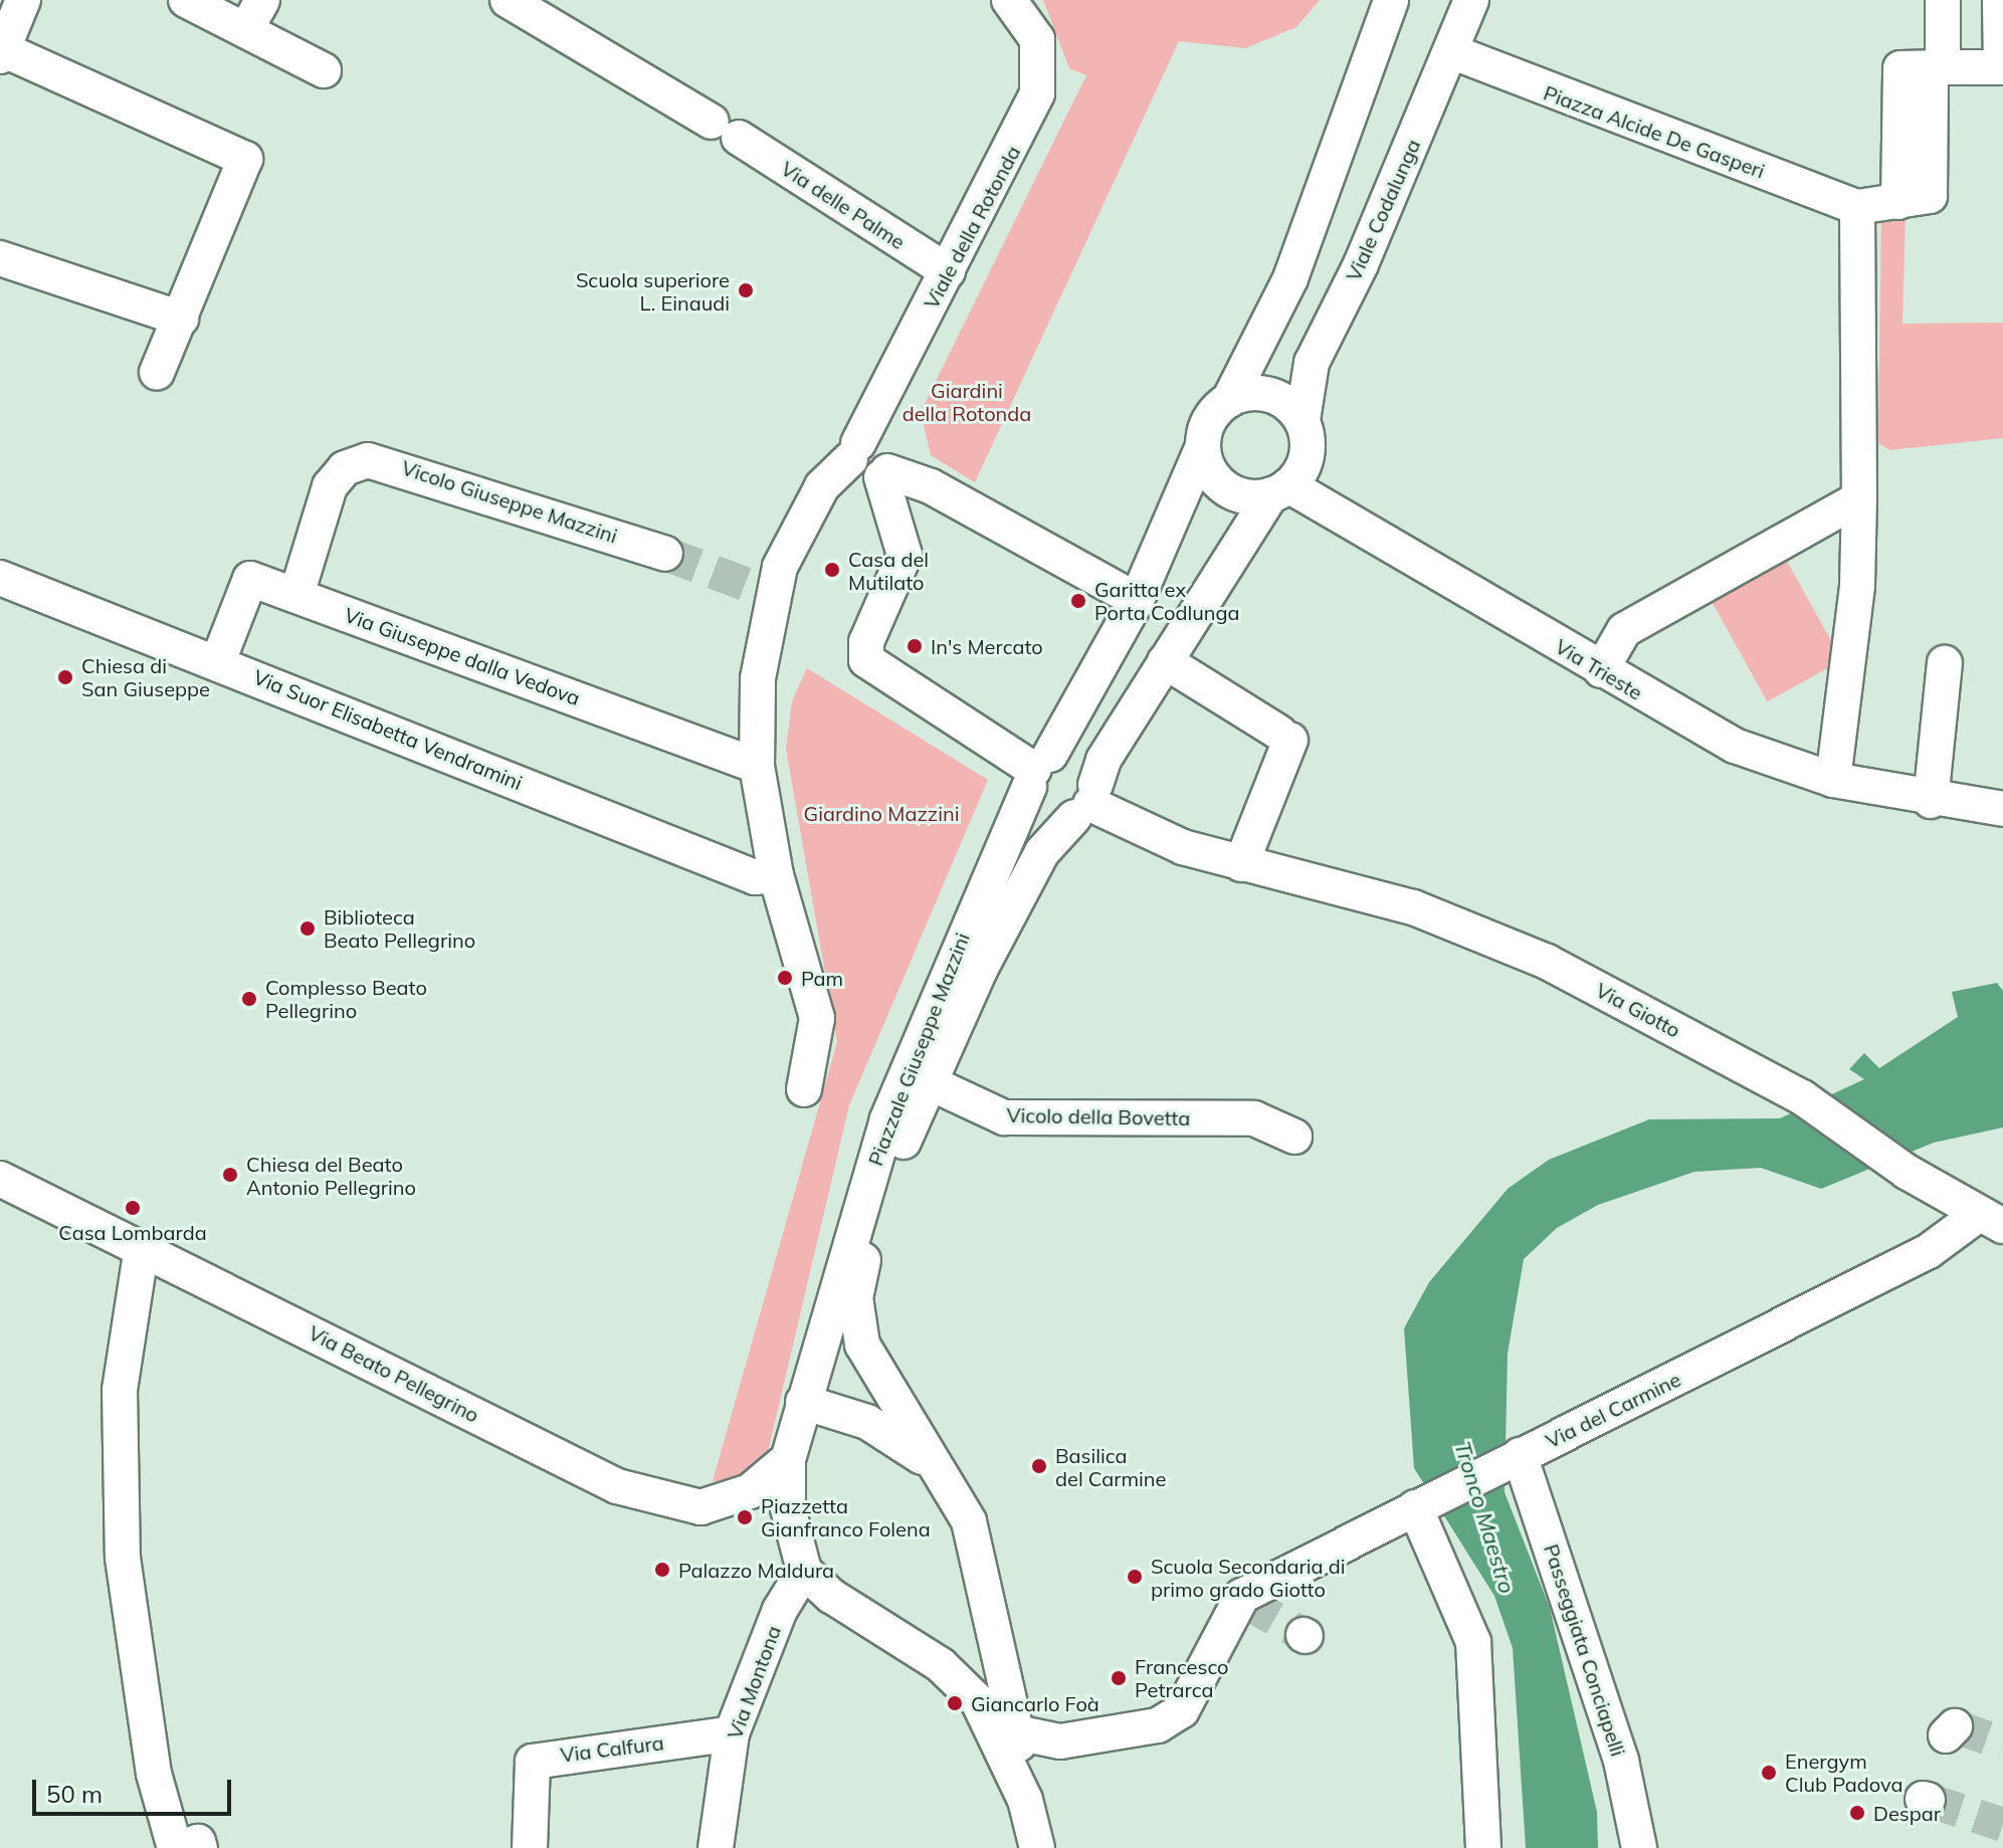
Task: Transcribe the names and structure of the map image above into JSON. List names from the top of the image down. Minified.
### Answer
{"streets":{"street":["Piazza Alcide De Gasperi","Via delle Palme","Viale Codalunga","Viale della Rotonda","Vicolo Giuseppe Mazzini","Via Giuseppe dalla Vedova","Via Trieste","Via Suor Elisabetta Vendramini","Via Giotto","Piazzale Giuseppe Mazzini","Vicolo della Bovetta","Via Beato Pellegrino","Via del Carmine","Passeggiata Conciapelli","Via Montona","Via Calfura"]},"crossings":[["Piazza Alcide De Gasperi","Viale Codalunga"],["Via delle Palme","Viale della Rotonda"],["Viale Codalunga","Via Trieste"],["Viale della Rotonda","Via Giuseppe dalla Vedova"],["Vicolo Giuseppe Mazzini","Via Giuseppe dalla Vedova"],["Via Giuseppe dalla Vedova","Via Suor Elisabetta Vendramini"],["Via Giotto","Piazzale Giuseppe Mazzini"],["Via Giotto","Via del Carmine"],["Piazzale Giuseppe Mazzini","Vicolo della Bovetta"],["Piazzale Giuseppe Mazzini","Via Beato Pellegrino"],["Piazzale Giuseppe Mazzini","Via Montona"],["Via del Carmine","Passeggiata Conciapelli"],["Via Montona","Via Calfura"]],"water":["Tronco Maestro"],"parks":["Giardini della Rotonda","Giardino Mazzini"],"places":["Scuola superiore L. Einaudi","Casa del Mutilato","Garitta ex Porta Codlunga","In's Mercato","Chiesa di San Giuseppe","Biblioteca Beato Pellegrino","Pam","Complesso Beato Pellegrino","Chiesa del Beato Antonio Pellegrino","Casa Lombarda","Basilica del Carmine","Piazzetta Gianfranco Folena","Palazzo Maldura","Scuola Secondaria di primo grado Giotto","Francesco Petrarca","Giancarlo Foà","Energym Club Padova","Despar"],"scale_bar":"50 m"}
